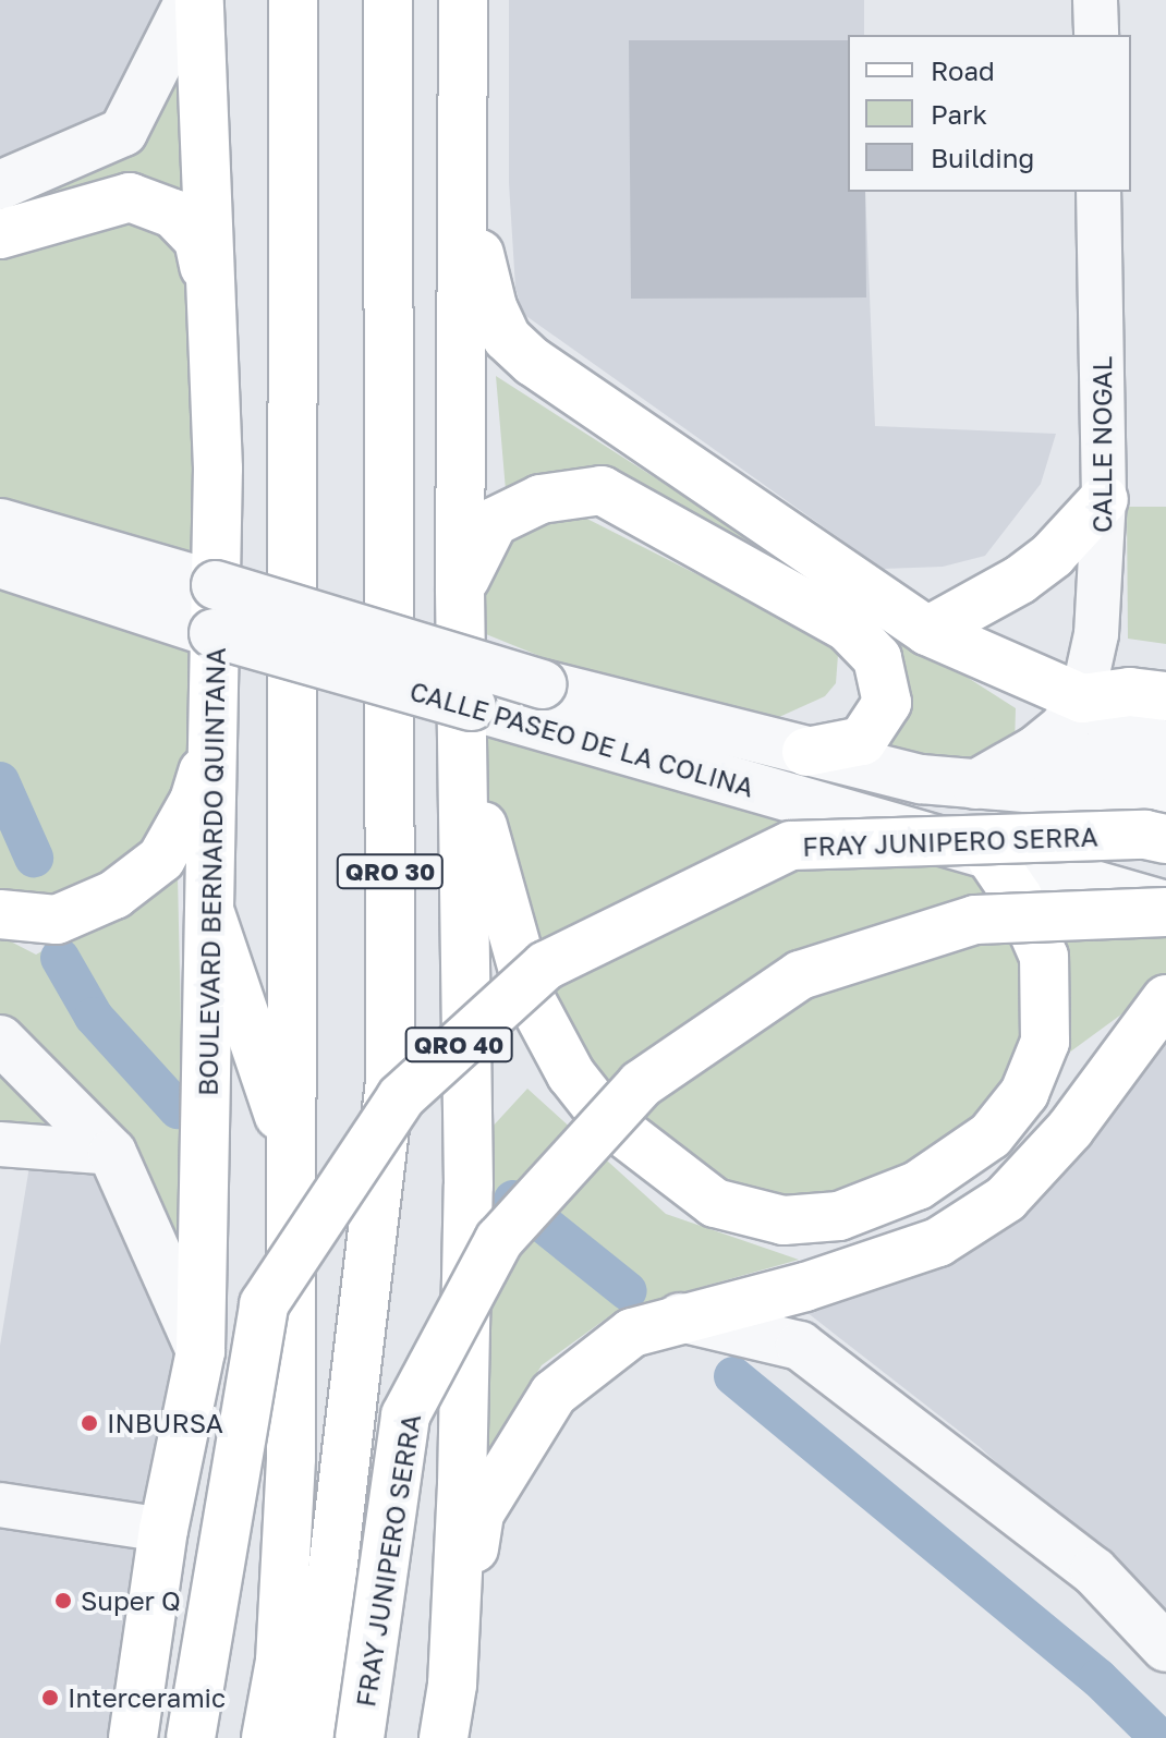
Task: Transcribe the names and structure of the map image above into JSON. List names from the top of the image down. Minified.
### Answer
{"streets":{"main road":["FRAY JUNIPERO SERRA","BOULEVARD BERNARDO QUINTANA","QRO 30","QRO 40"],"street":["CALLE NOGAL","CALLE PASEO DE LA COLINA"]},"crossings":[["CALLE PASEO DE LA COLINA","FRAY JUNIPERO SERRA"]],"places":["INBURSA","Super Q","Interceramic"],"legend":["Road","Park","Building"]}
